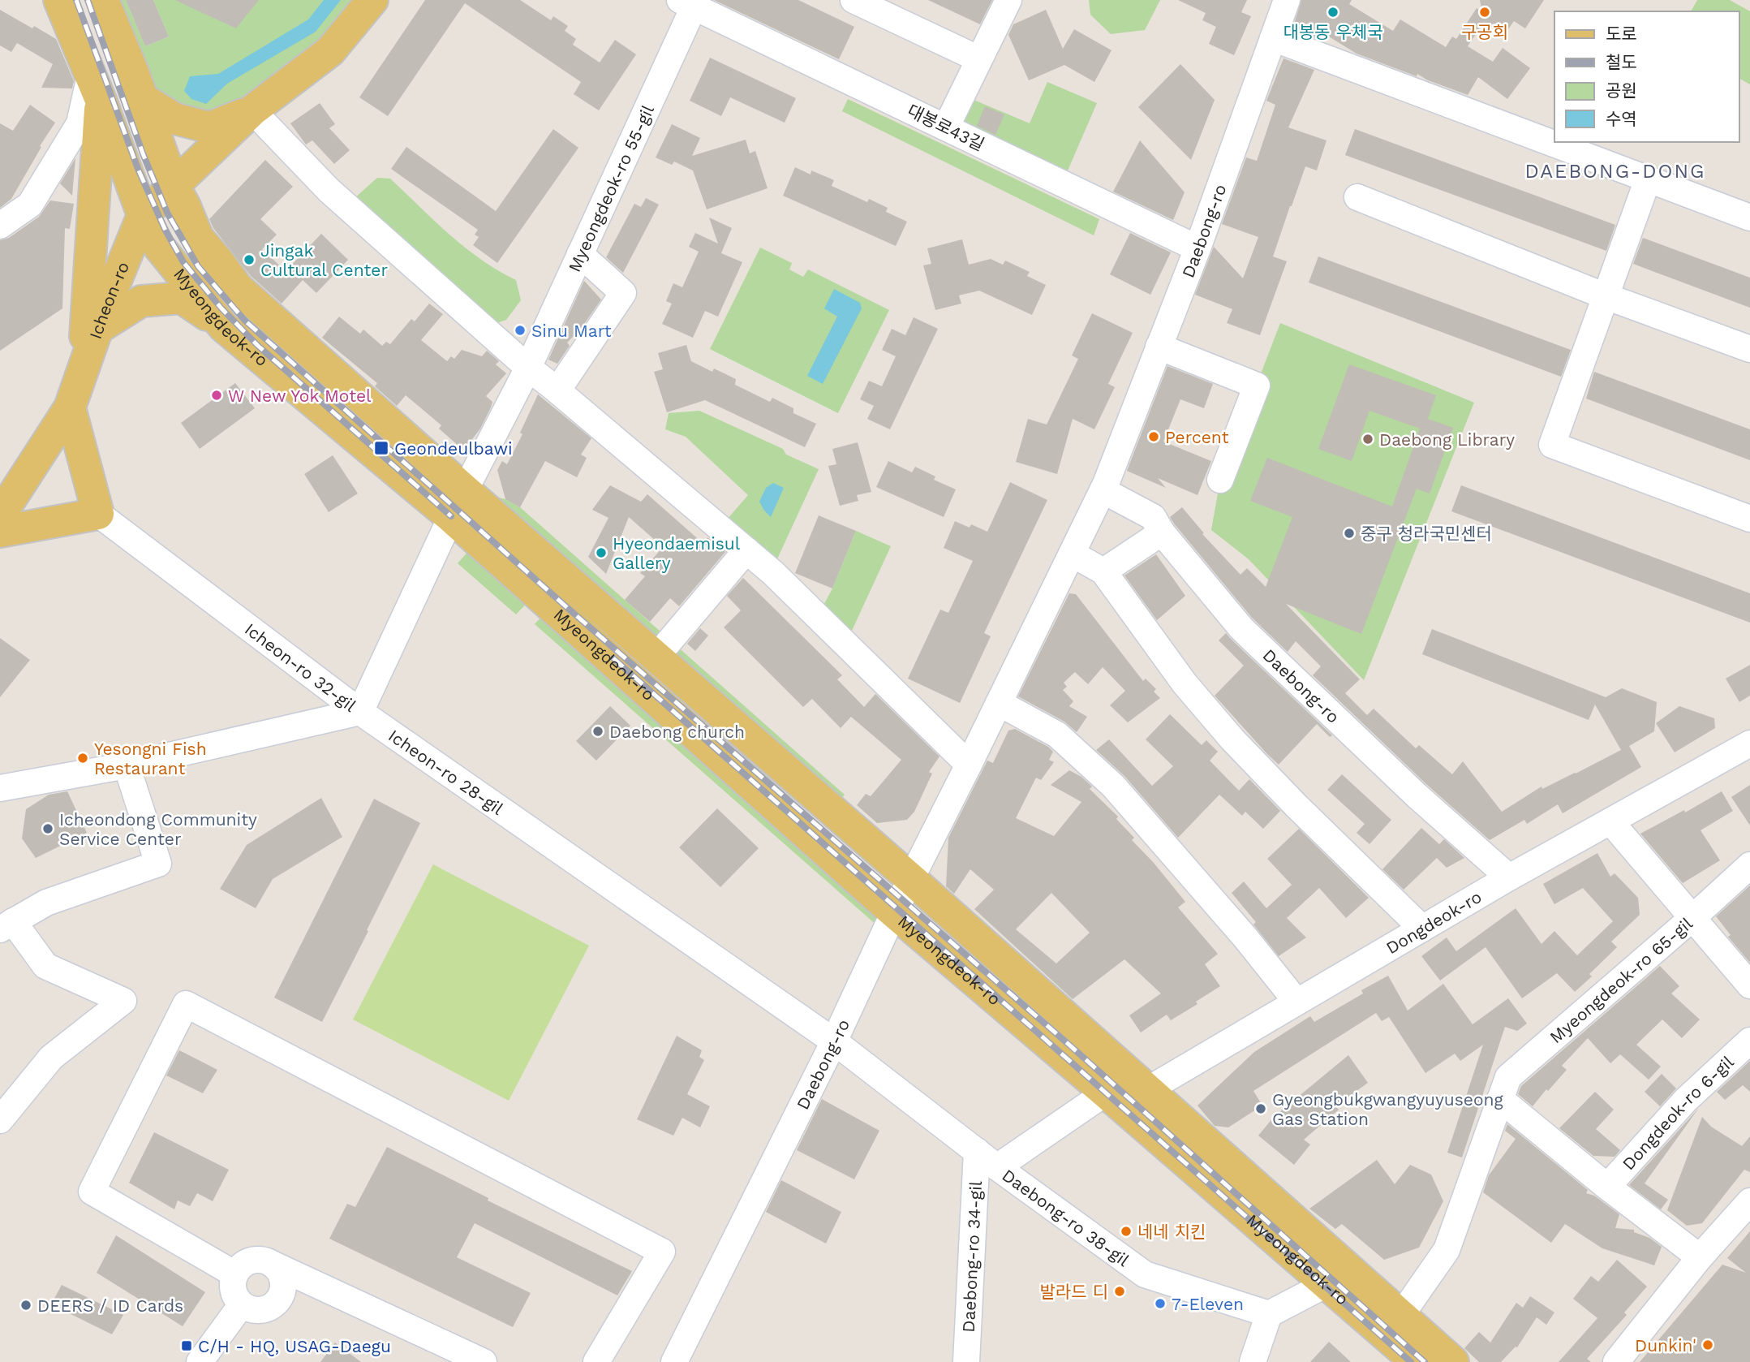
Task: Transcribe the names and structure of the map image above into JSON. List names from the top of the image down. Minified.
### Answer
{"streets":{"main road":["Icheon-ro","Myeongdeok-ro"],"street":["대봉로43길","Myeongdeok-ro 55-gil","Daebong-ro","Icheon-ro 32-gil","Icheon-ro 28-gil","Dongdeok-ro","Myeongdeok-ro 65-gil","Dongdeok-ro 6-gil","Daebong-ro 38-gil","Daebong-ro 34-gil"]},"crossings":[["대봉로43길","Myeongdeok-ro 55-gil"],["대봉로43길","Daebong-ro"],["Myeongdeok-ro 55-gil","Myeongdeok-ro"],["Myeongdeok-ro 55-gil","Icheon-ro 32-gil"],["Daebong-ro","Myeongdeok-ro"],["Daebong-ro","Icheon-ro 28-gil"],["Daebong-ro","Dongdeok-ro"],["Daebong-ro","Daebong-ro 38-gil"],["Icheon-ro","Myeongdeok-ro"],["Myeongdeok-ro","Icheon-ro 32-gil"],["Myeongdeok-ro","Dongdeok-ro"],["Myeongdeok-ro","Myeongdeok-ro 65-gil"],["Icheon-ro 32-gil","Icheon-ro 28-gil"],["Icheon-ro 28-gil","Daebong-ro 38-gil"],["Dongdeok-ro","Daebong-ro 38-gil"],["Daebong-ro 38-gil","Daebong-ro 34-gil"]],"districts":["DAEBONG-DONG"],"places":{"other":["대봉동 우체국","구공회","Jingak Cultural Center","Sinu Mart","W New Yok Motel","Percent","Daebong Library","중구 청라국민센터","Hyeondaemisul Gallery","Daebong church","Yesongni Fish Restaurant","Icheondong Community Service Center","Gyeongbukgwangyuyuseong Gas Station","네네 치킨","발라드 디","7-Eleven","DEERS / ID Cards","Dunkin'"],"transit":["Geondeulbawi","C/H - HQ, USAG-Daegu"]},"legend":["도로","철도","공원","수역"]}
